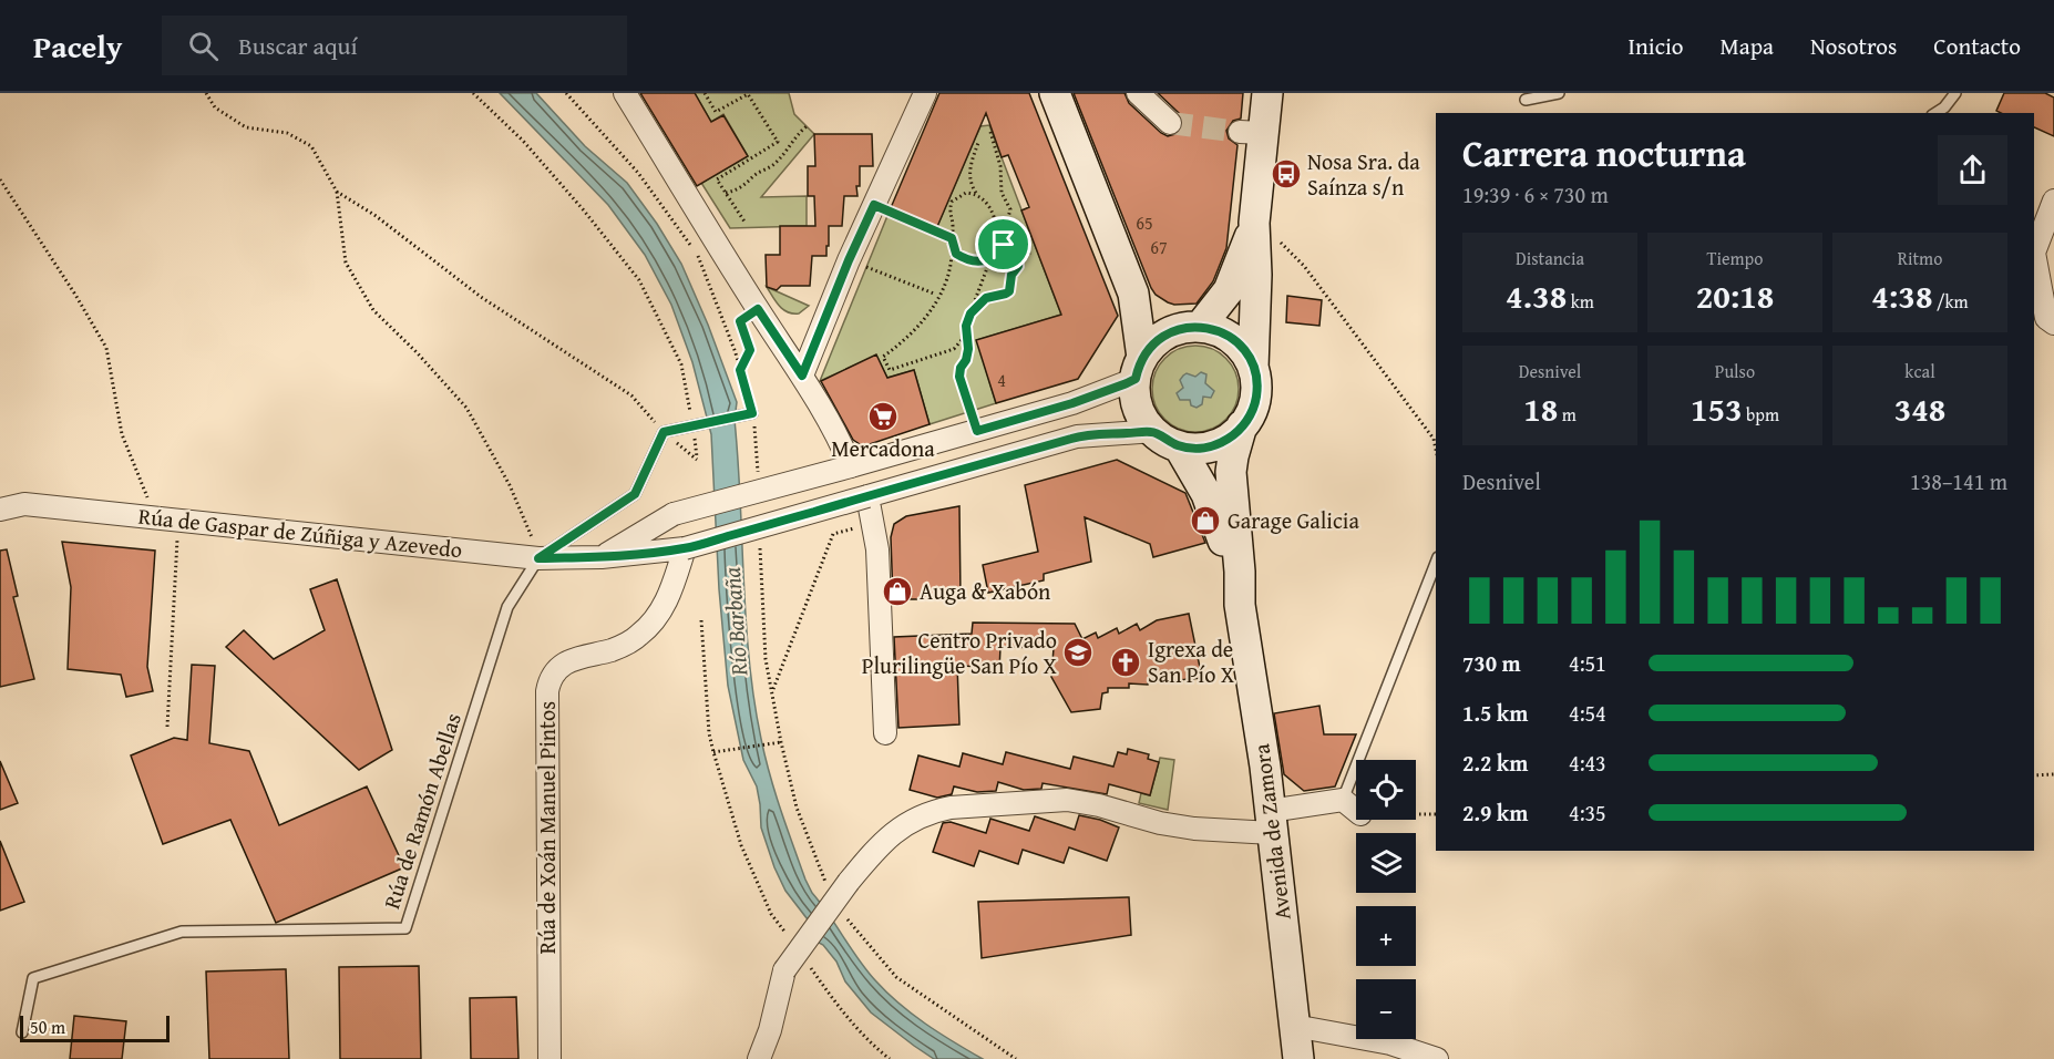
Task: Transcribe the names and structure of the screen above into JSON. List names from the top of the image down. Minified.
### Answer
{"streets":{"street":["Rúa de Gaspar de Zúñiga y Azevedo","Rúa de Xoán Manuel Pintos","Avenida de Zamora"],"lane":["Rúa de Ramón Abellas"]},"crossings":[["Rúa de Gaspar de Zúñiga y Azevedo","Rúa de Ramón Abellas"],["Rúa de Gaspar de Zúñiga y Azevedo","Rúa de Xoán Manuel Pintos"],["Rúa de Gaspar de Zúñiga y Azevedo","Avenida de Zamora"]],"water":["Río Barbaña"],"places":{"bus stop":["Nosa Sra. da Saínza s/n"],"supermarket":["Mercadona"],"shop":["Garage Galicia","Auga & Xabón"],"school or university":["Centro Privado Plurilingüe San Pío X"],"church":["Igrexa de San Pío X"]},"house_numbers":["65","67","4"],"scale_bar":"50 m","page":{"header":"Pacely","search":"Buscar aquí","nav":["Inicio","Mapa","Nosotros","Contacto"],"heading":["Carrera nocturna","19:39 · 6 × 730 m"],"stats":[["Distancia","4.38 km"],["Tiempo","20:18"],["Ritmo","4:38 /km"],["Desnivel","18 m"],["Pulso","153 bpm"],["kcal","348"]],"chart":["Desnivel","138–141 m"],"list":[{"name":"730 m","note":"4:51"},{"name":"1.5 km","note":"4:54"},{"name":"2.2 km","note":"4:43"},{"name":"2.9 km","note":"4:35"}],"map_buttons":["+","−"],"scale":"50 m"}}
